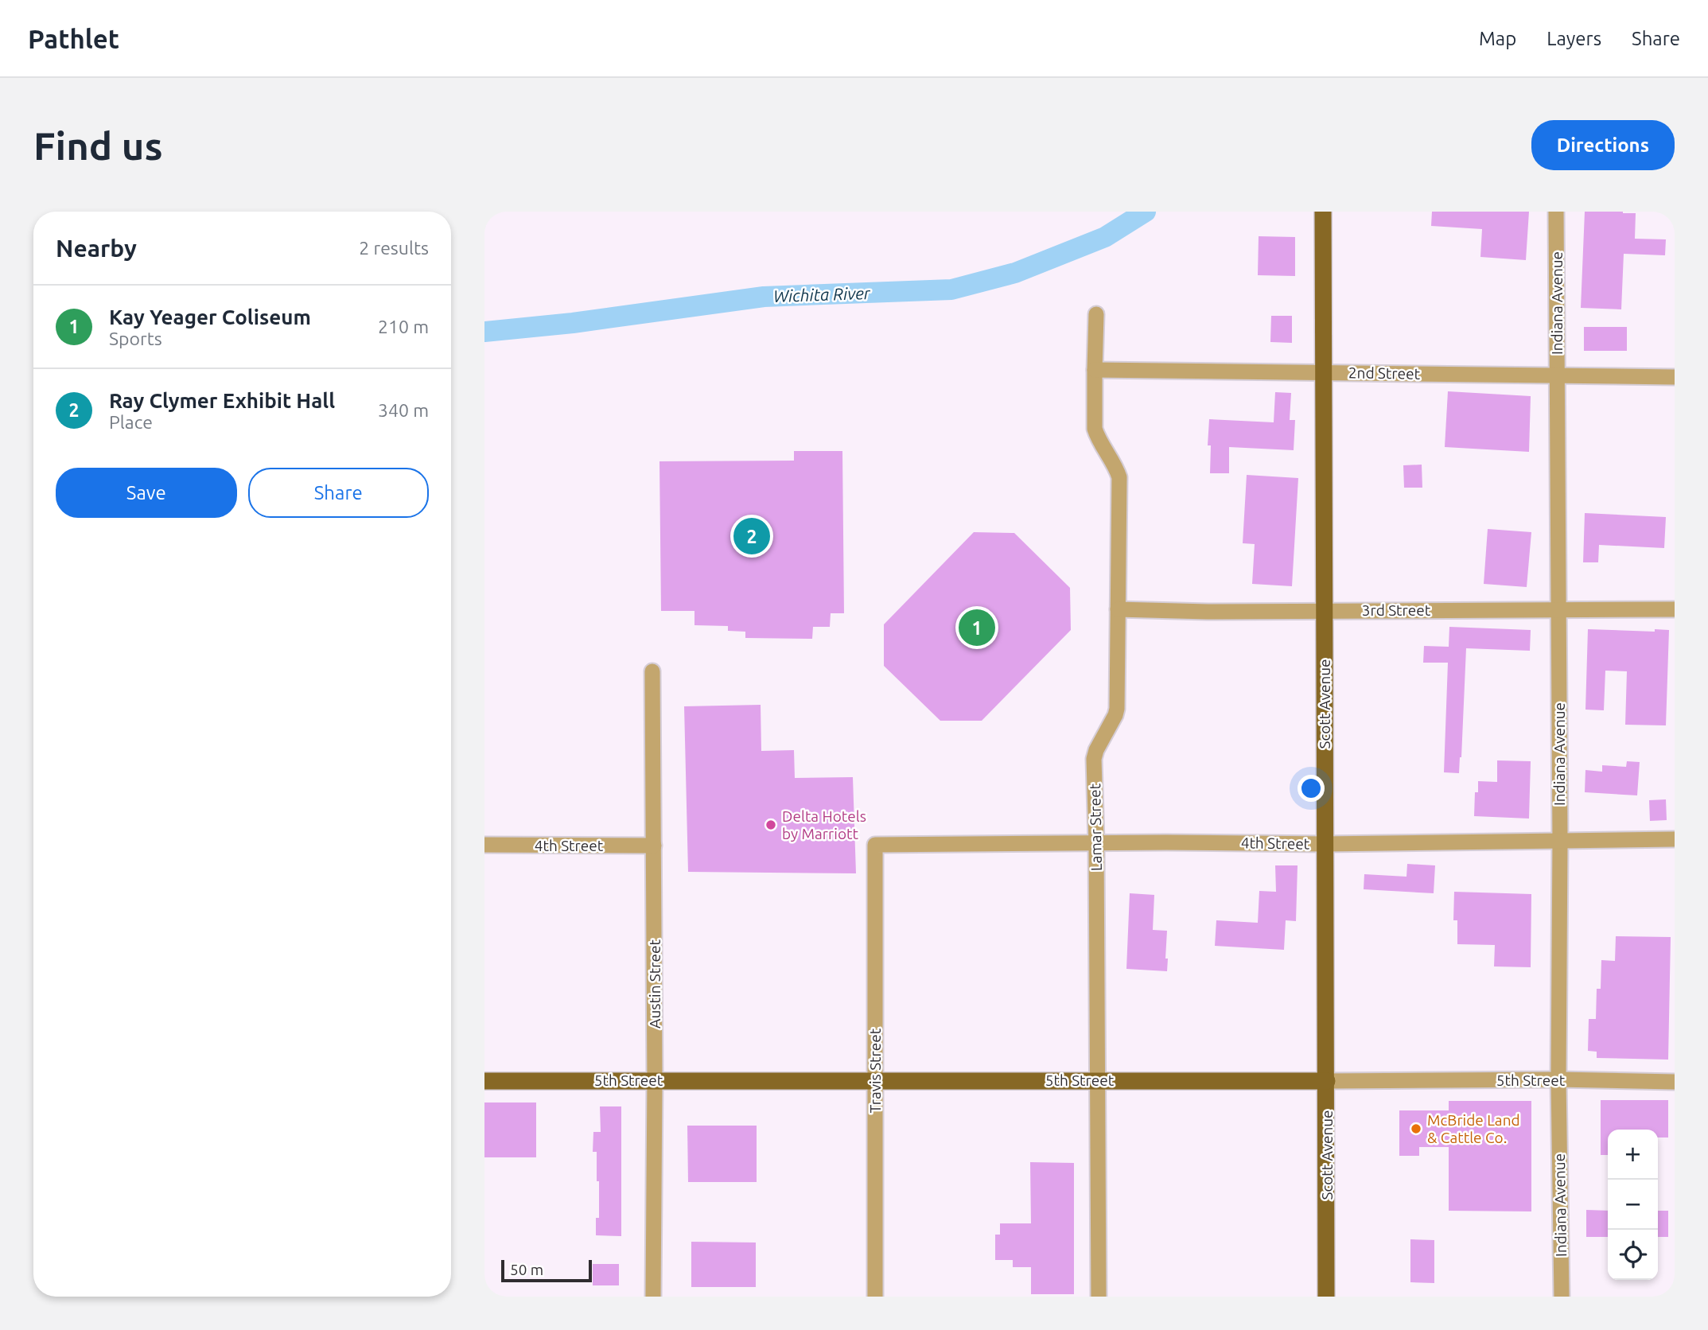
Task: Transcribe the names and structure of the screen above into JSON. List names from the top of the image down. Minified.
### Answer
{"streets":{"main road":["Scott Avenue","5th Street"],"street":["Indiana Avenue","2nd Street","3rd Street","Lamar Street","4th Street","Austin Street","Travis Street"]},"crossings":[["Indiana Avenue","2nd Street"],["Indiana Avenue","3rd Street"],["Indiana Avenue","4th Street"],["Indiana Avenue","5th Street"],["2nd Street","Scott Avenue"],["2nd Street","Lamar Street"],["3rd Street","Scott Avenue"],["3rd Street","Lamar Street"],["Scott Avenue","4th Street"],["Scott Avenue","5th Street"],["Lamar Street","4th Street"],["Lamar Street","5th Street"],["4th Street","Austin Street"],["4th Street","Travis Street"],["Austin Street","5th Street"],["Travis Street","5th Street"]],"water":["Wichita River"],"places":["Delta Hotels by Marriott","McBride Land & Cattle Co."],"scale_bar":"50 m","page":{"header":"Pathlet","nav":["Map","Layers","Share"],"buttons":["Directions",["Save","Share"]],"title":"Find us","heading":["Nearby","2 results"],"list":[{"mark":"1","name":"Kay Yeager Coliseum","note":"Sports","value":"210 m"},{"mark":"2","name":"Ray Clymer Exhibit Hall","note":"Place","value":"340 m"}],"pins":["2","1"],"map_buttons":["+","−"],"scale":"50 m"}}
